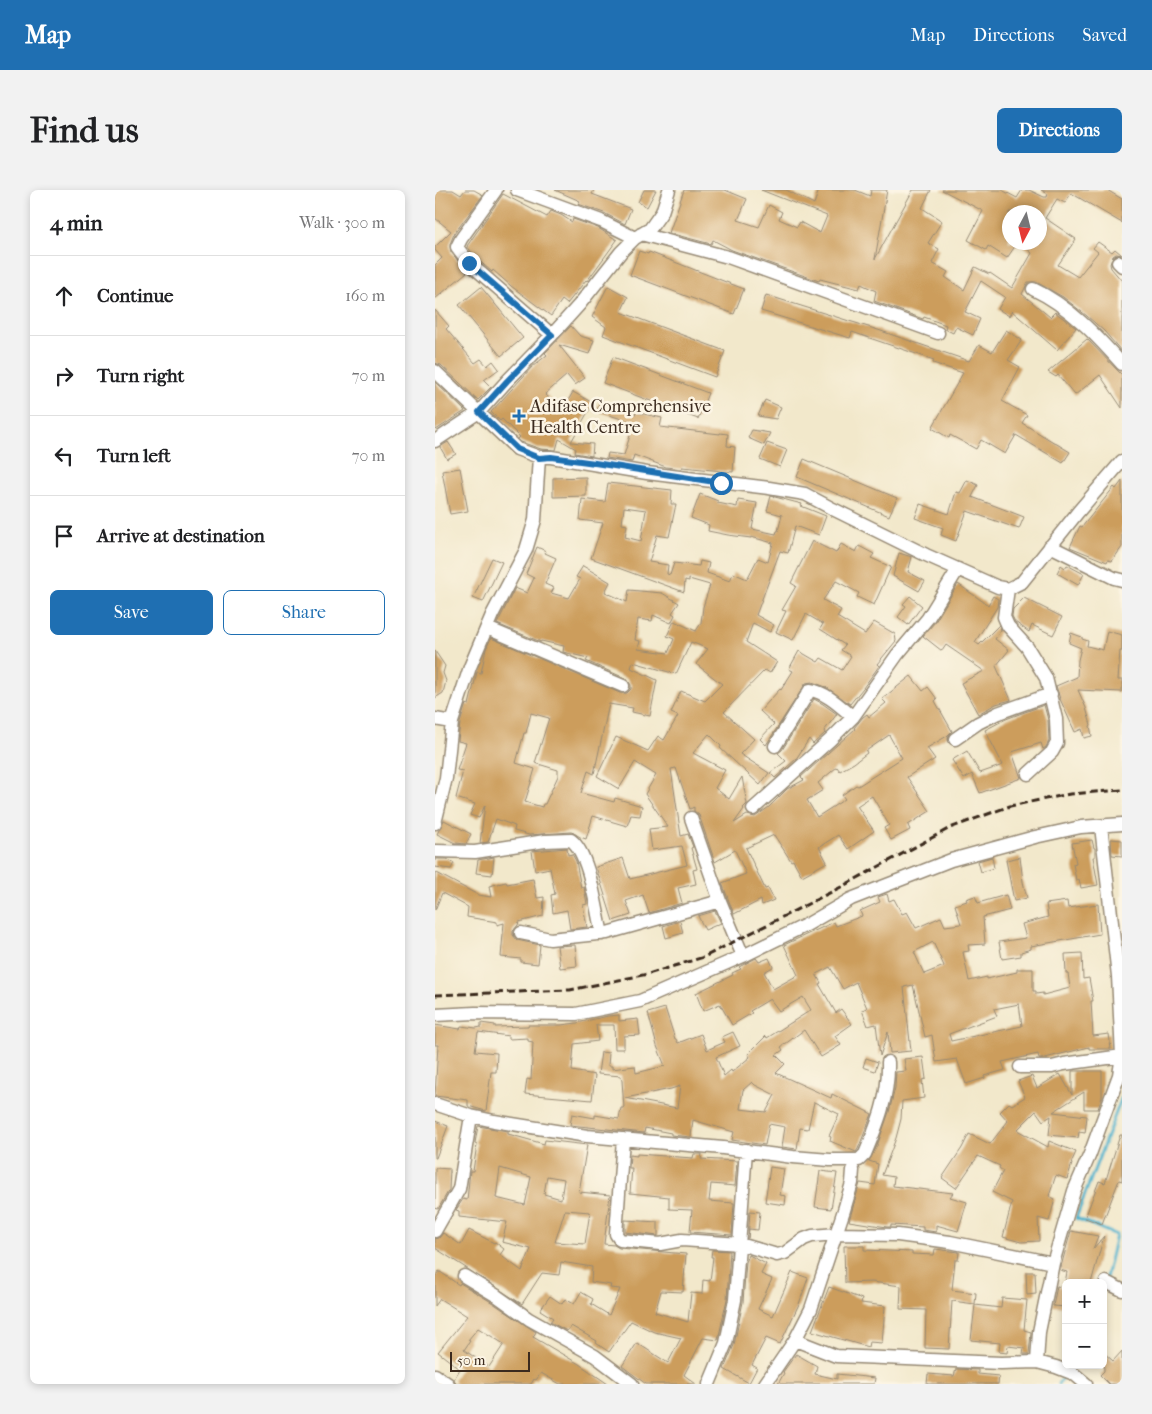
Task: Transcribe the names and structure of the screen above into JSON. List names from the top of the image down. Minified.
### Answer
{"places":{"health":["Adifase Comprehensive Health Centre"]},"scale_bar":"50 m","north":"bottom","page":{"header":"Map","nav":["Map","Directions","Saved"],"buttons":["Directions",["Save","Share"]],"title":"Find us","heading":["4 min","Walk · 300 m"],"list":[["Continue","160 m"],["Turn right","70 m"],["Turn left","70 m"],"Arrive at destination"],"map_buttons":["+","−"],"scale":"50 m"}}
